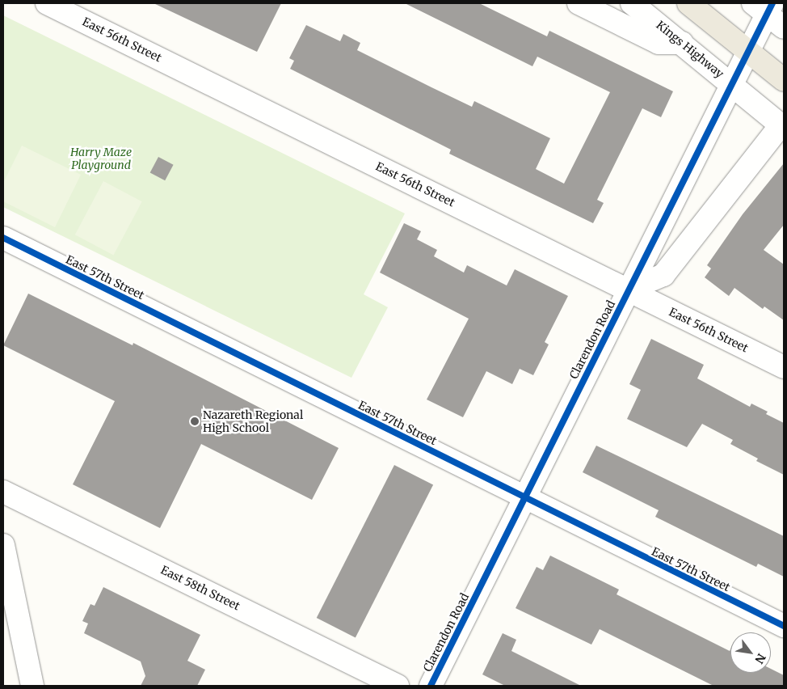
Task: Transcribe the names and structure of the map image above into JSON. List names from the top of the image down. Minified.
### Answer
{"streets":{"street":["East 56th Street","Kings Highway","East 57th Street","Clarendon Road","East 58th Street"]},"crossings":[["East 56th Street","Clarendon Road"],["Kings Highway","Clarendon Road"],["East 57th Street","Clarendon Road"]],"parks":["Harry Maze Playground"],"places":["Nazareth Regional High School"],"north":"bottom right"}
